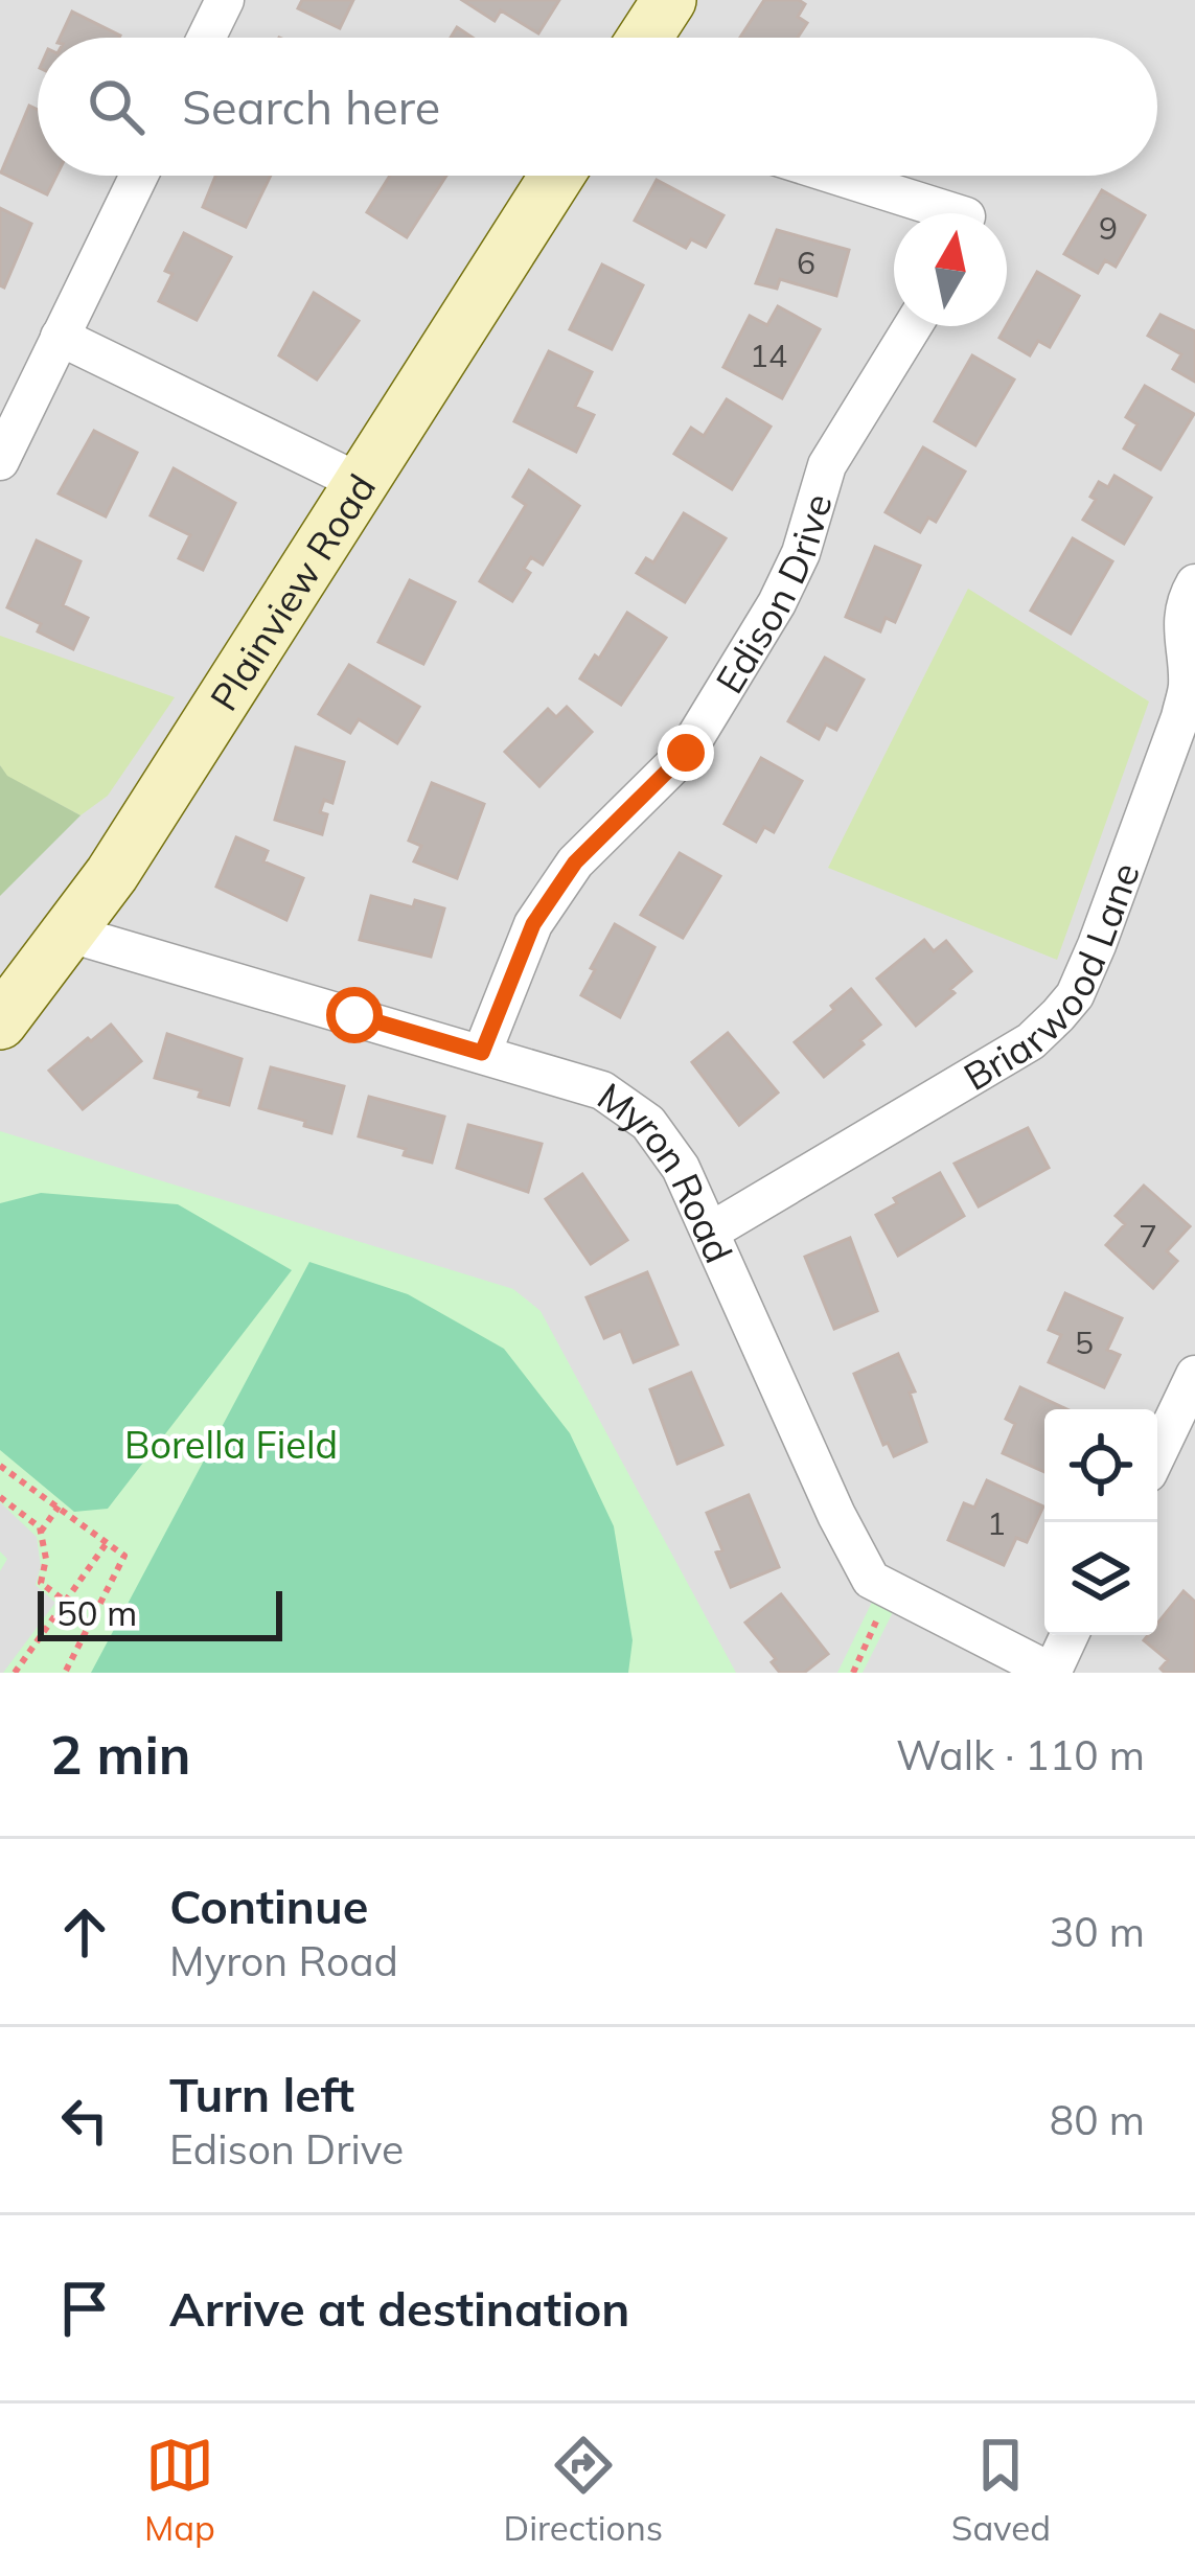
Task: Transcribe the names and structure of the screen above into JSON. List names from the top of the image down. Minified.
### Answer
{"streets":{"main road":["Plainview Road"],"street":["Edison Drive","Briarwood Lane","Myron Road"]},"crossings":[["Plainview Road","Myron Road"],["Edison Drive","Myron Road"],["Briarwood Lane","Myron Road"]],"parks":["Borella Field"],"house_numbers":["9","6","14","7","5","1"],"scale_bar":"50 m","north":"top","page":{"search":"Search here","scale":"50 m","heading":["2 min","Walk · 110 m"],"list":[["Continue","Myron Road","30 m"],["Turn left","Edison Drive","80 m"],"Arrive at destination"],"nav":["Map","Directions","Saved"]}}
